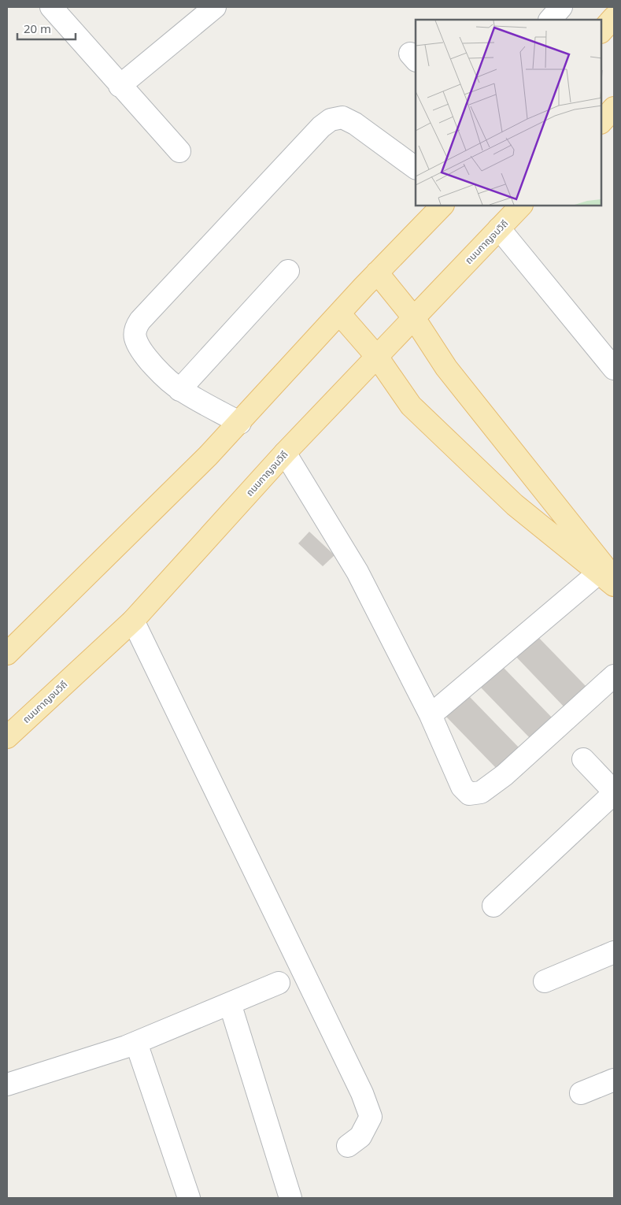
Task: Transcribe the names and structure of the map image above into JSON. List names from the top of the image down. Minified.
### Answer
{"streets":{"main road":["ถนนกาญจนวิถี"]},"scale_bar":"20 m"}
